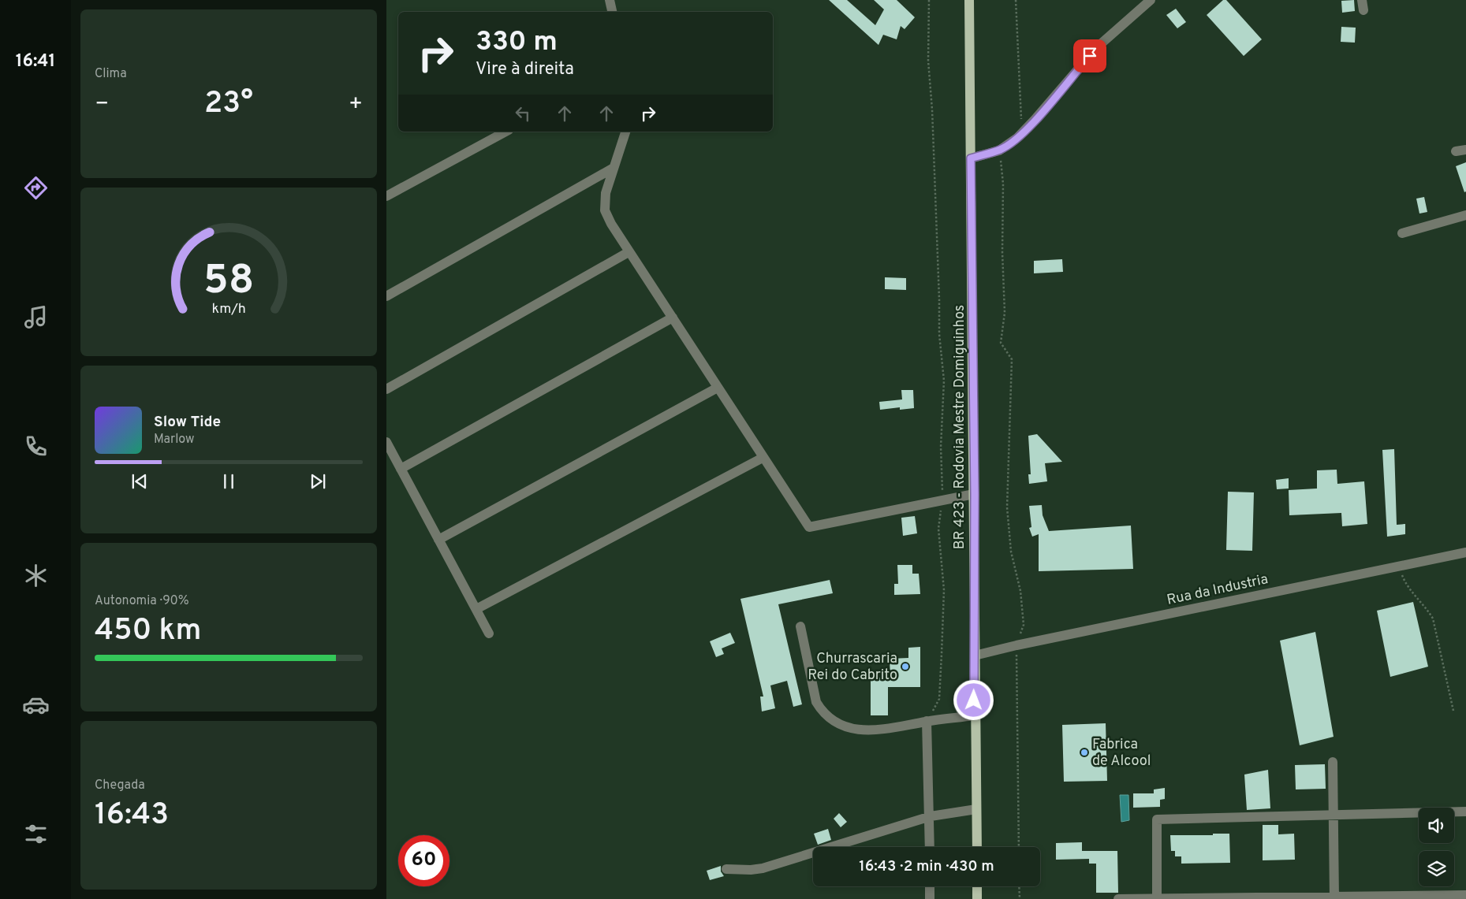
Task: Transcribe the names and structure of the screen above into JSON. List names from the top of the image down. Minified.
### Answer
{"streets":{"main road":["BR 423 - Rodovia Mestre Domiguinhos"],"street":["Rua da Industria"]},"crossings":[["BR 423 - Rodovia Mestre Domiguinhos","Rua da Industria"]],"places":["Churrascaria Rei do Cabrito","Fabrica de Alcool"],"page":{"tabs":"16:41","tile":["Clima",["Autonomia · 90%","450 km"],["Chegada","16:43"]],"turn":["330 m","Vire à direita"],"heat":["−","23°","+"],"song":["Slow Tide","Marlow"],"limit":"60","trip":"16:43 · 2 min · 430 m","gauge":["58","km/h"]}}
